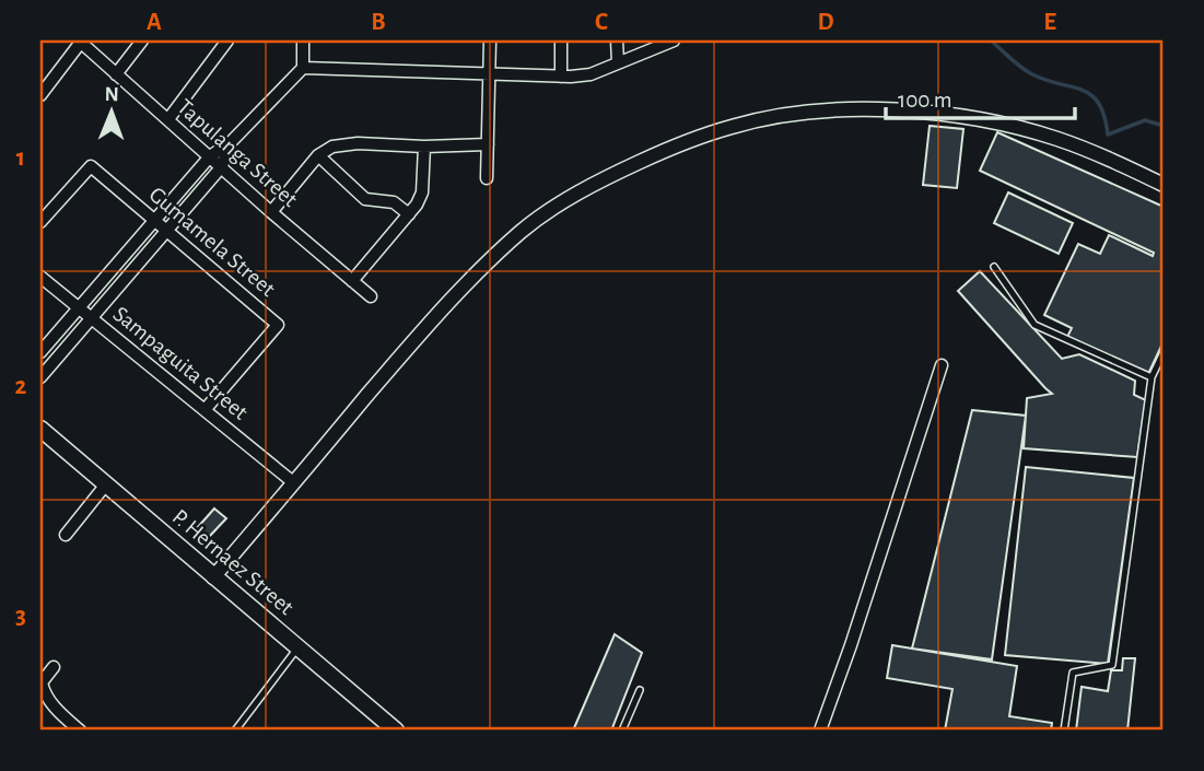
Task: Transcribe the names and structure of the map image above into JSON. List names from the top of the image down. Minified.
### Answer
{"streets":{"main road":["P. Hernaez Street"],"street":["Tapulanga Street","Gumamela Street","Sampaguita Street"]},"crossings":[["Gumamela Street","Sampaguita Street"]],"scale_bar":"100 m","north":"top","grid":{"columns":["A","B","C","D","E"],"rows":["1","2","3"]}}
